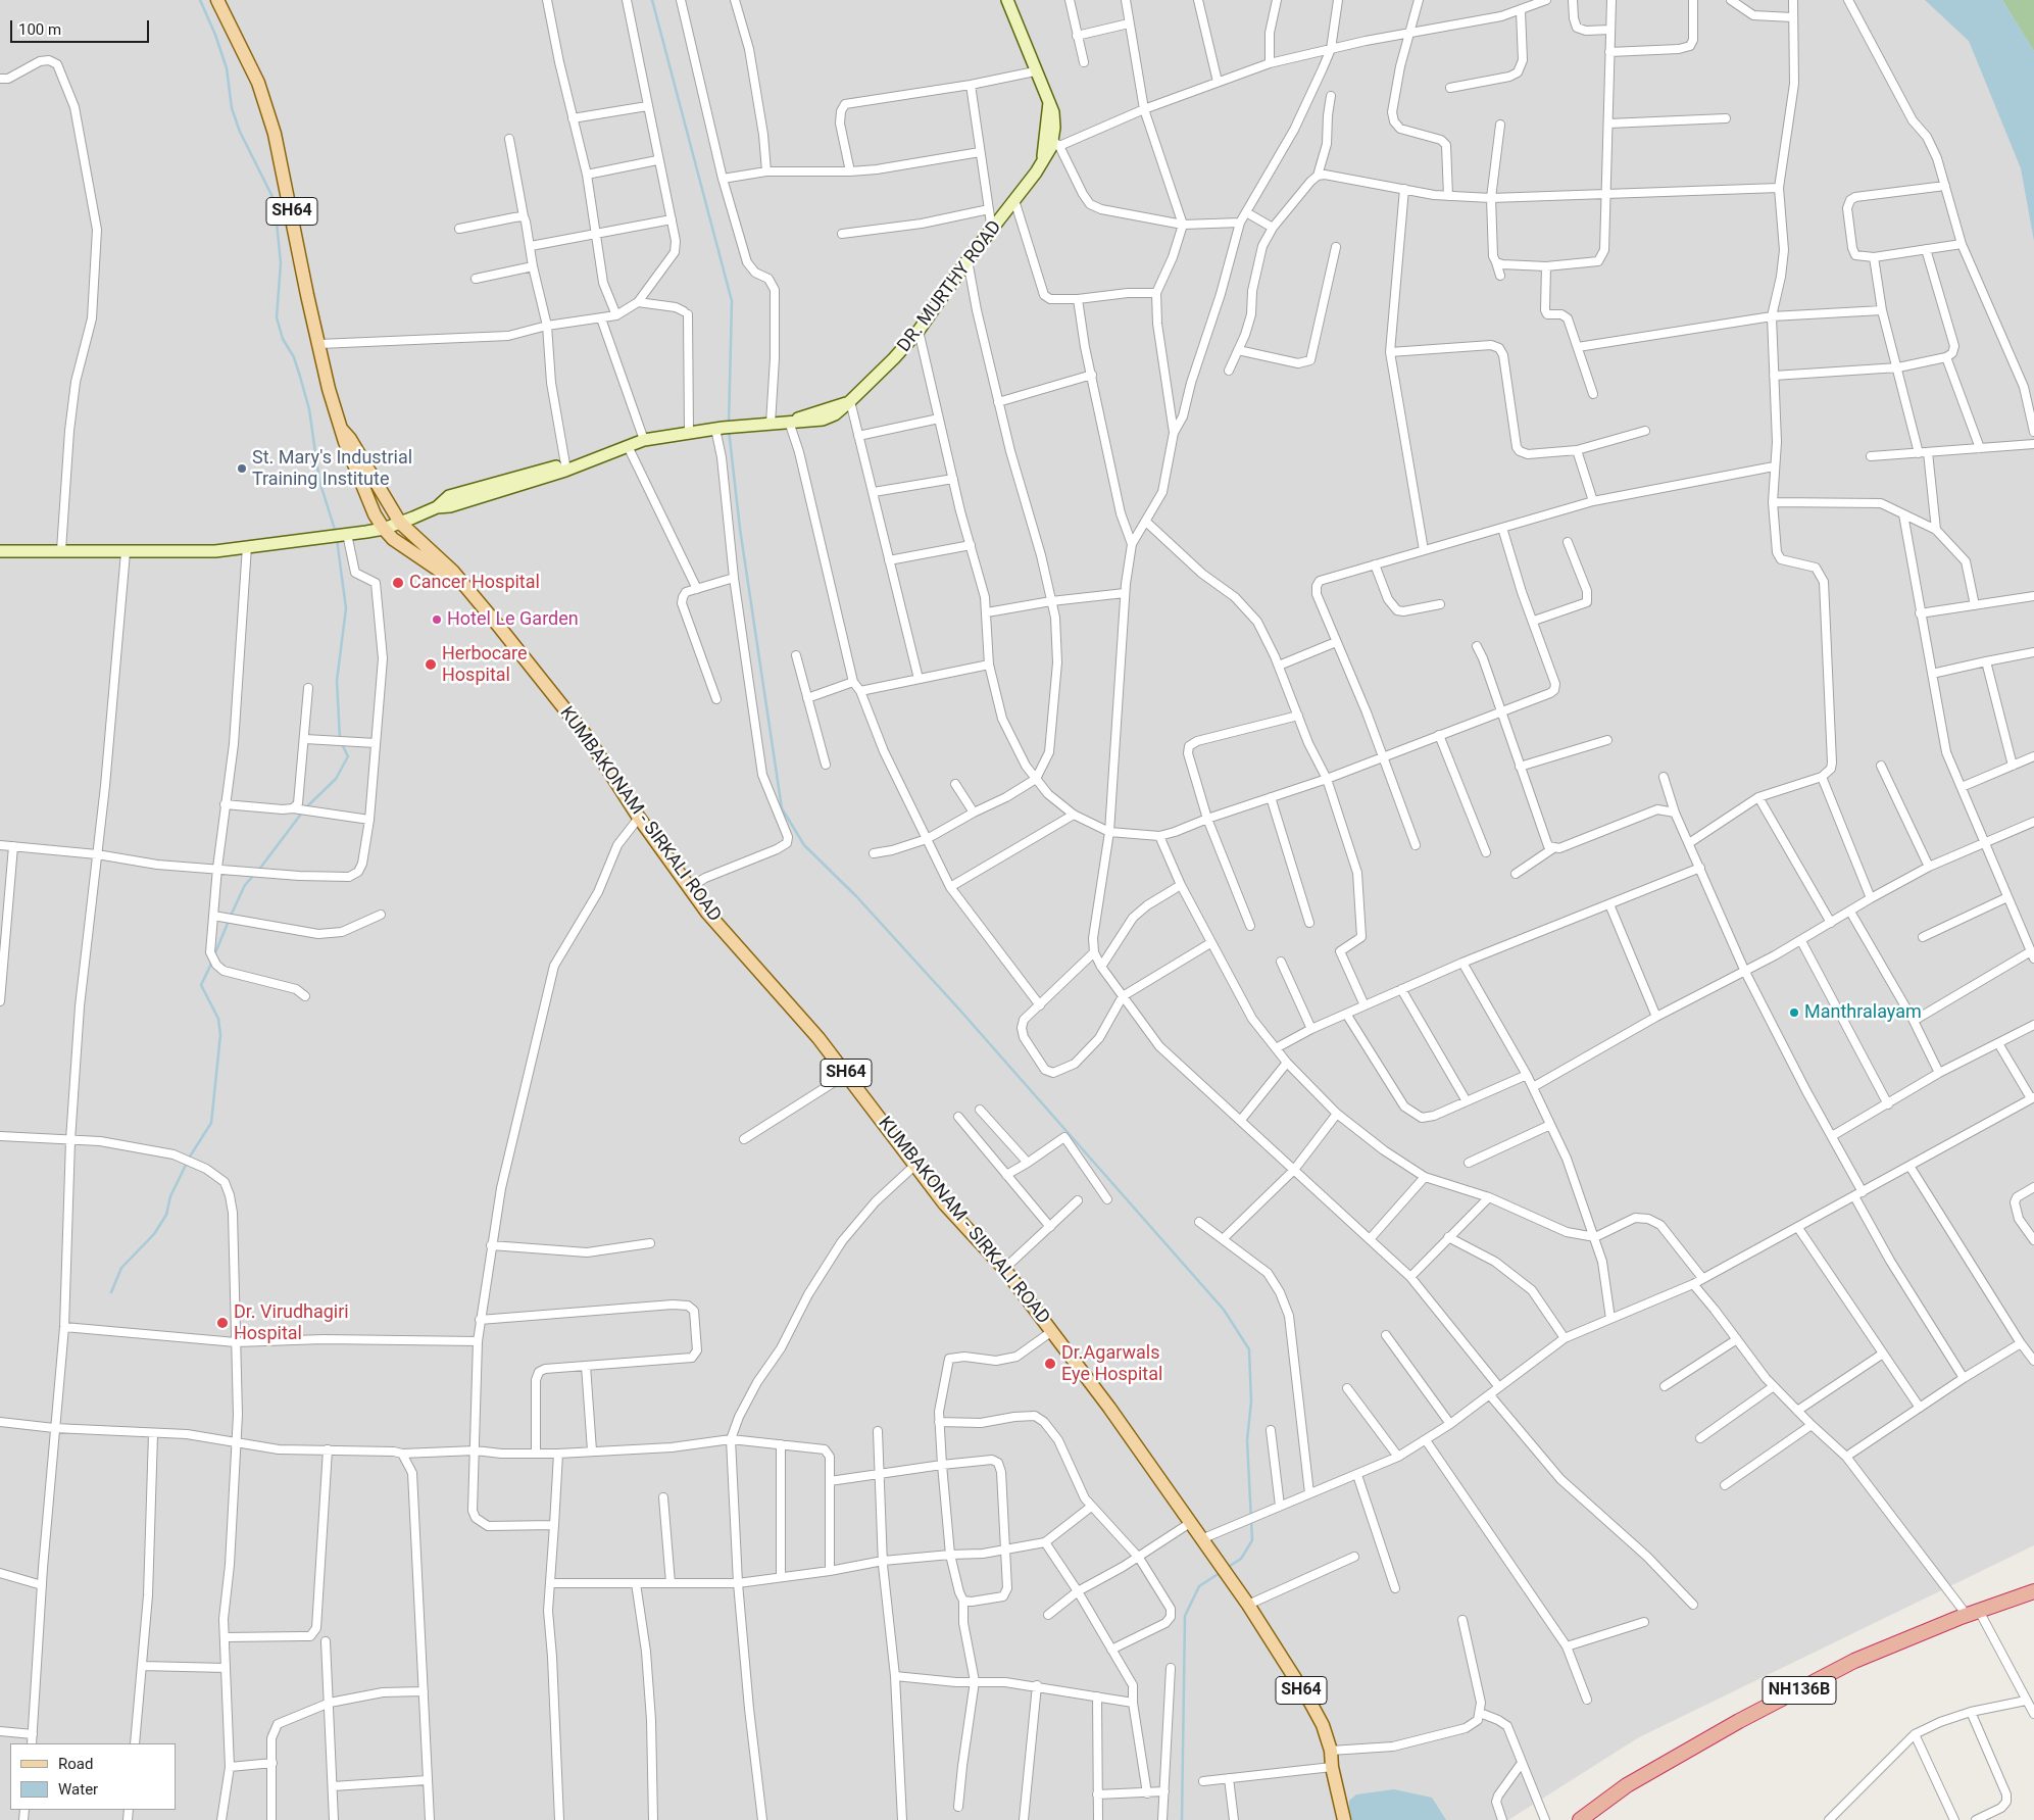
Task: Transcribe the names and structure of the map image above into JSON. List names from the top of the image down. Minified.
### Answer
{"streets":{"highway":["NH136B"],"main road":["SH64","DR. MURTHY ROAD","KUMBAKONAM - SIRKALI ROAD"]},"places":["St. Mary's Industrial Training Institute","Cancer Hospital","Hotel Le Garden","Herbocare Hospital","Manthralayam","Dr. Virudhagiri Hospital","Dr.Agarwals Eye Hospital"],"legend":["Road","Water"],"scale_bar":"100 m"}
